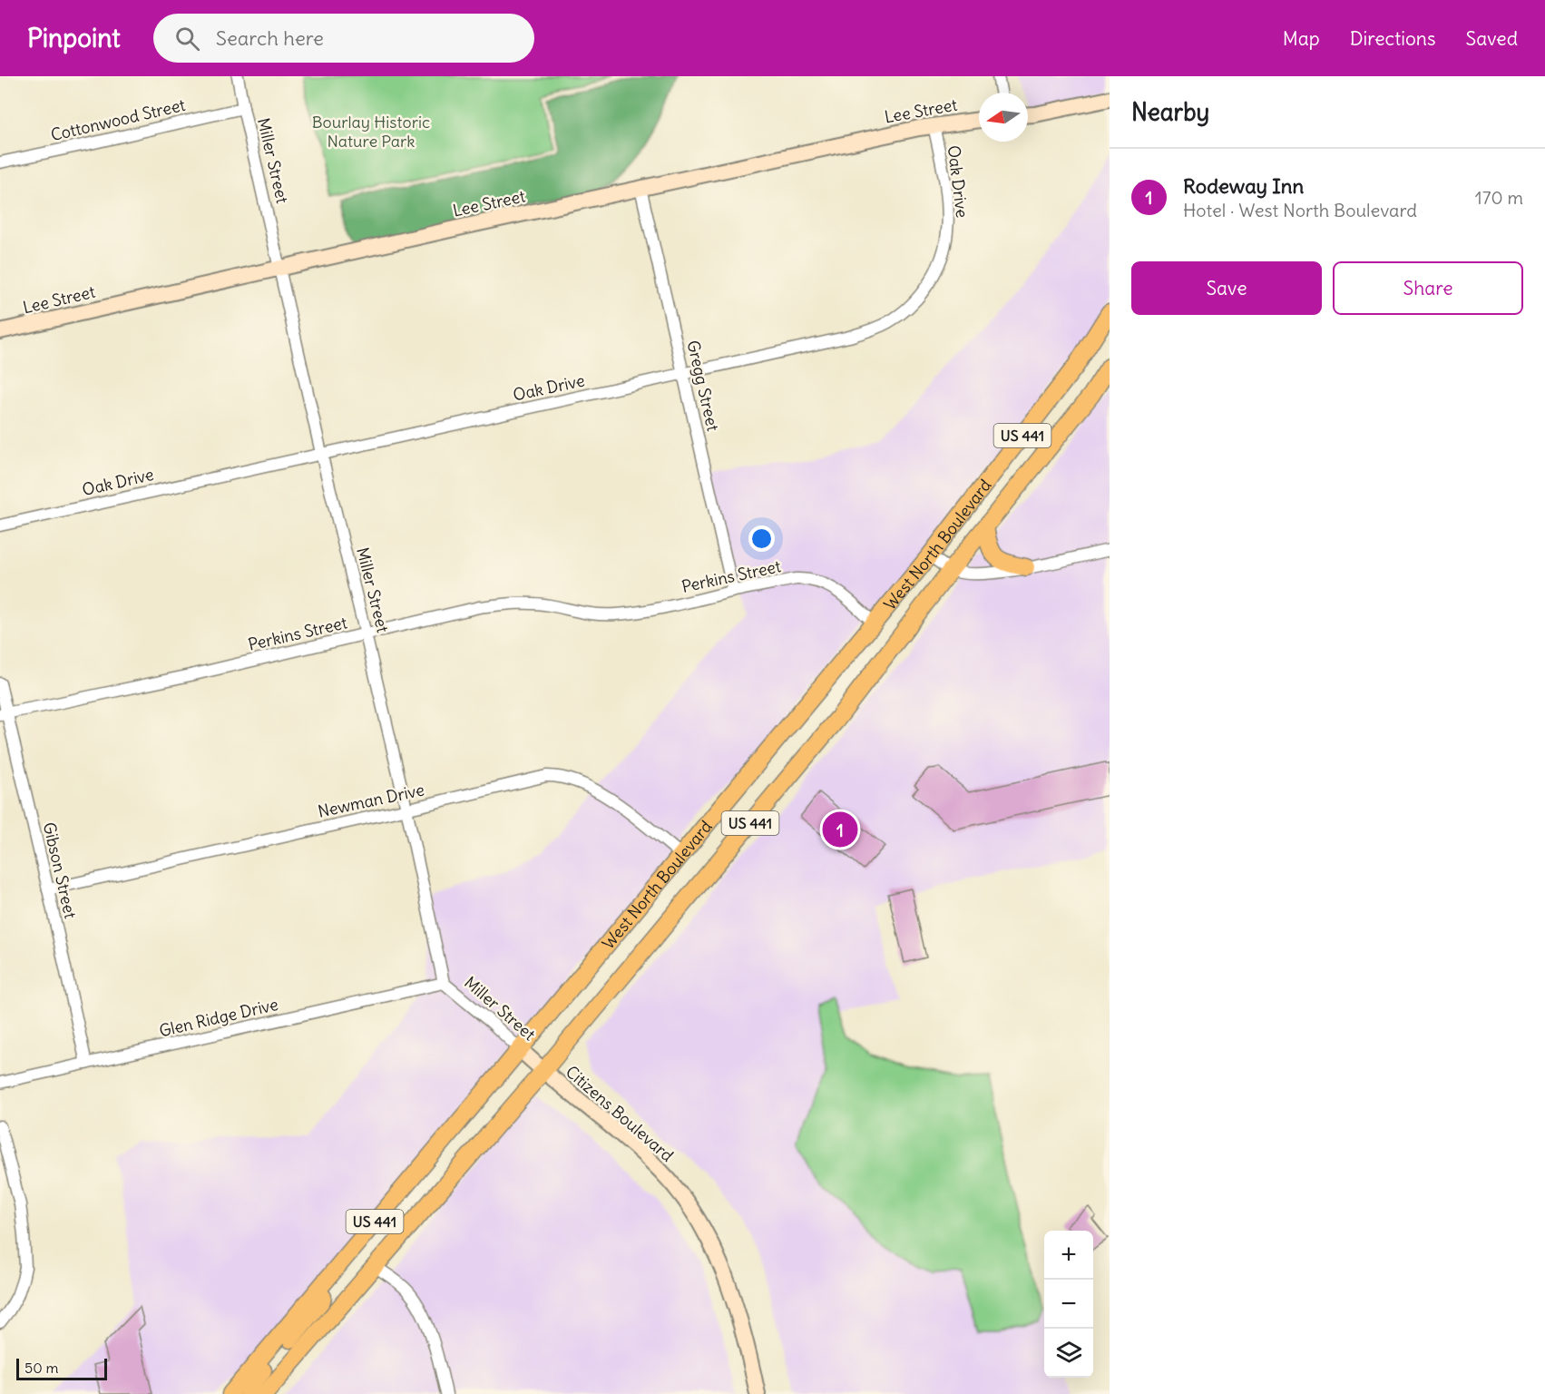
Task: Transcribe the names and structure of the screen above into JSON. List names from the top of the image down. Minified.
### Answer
{"streets":{"main road":["US 441","West North Boulevard"],"street":["Lee Street","Cottonwood Street","Miller Street","Oak Drive","Gregg Street","Perkins Street","Newman Drive","Gibson Street","Glen Ridge Drive","Citizens Boulevard"]},"crossings":[["Lee Street","Miller Street"],["Lee Street","Oak Drive"],["Lee Street","Gregg Street"],["Cottonwood Street","Miller Street"],["Miller Street","Oak Drive"],["Miller Street","West North Boulevard"],["Miller Street","Perkins Street"],["Miller Street","Newman Drive"],["Miller Street","Glen Ridge Drive"],["Miller Street","Citizens Boulevard"],["Oak Drive","Gregg Street"],["Gregg Street","Perkins Street"],["West North Boulevard","Perkins Street"],["West North Boulevard","Newman Drive"],["West North Boulevard","Citizens Boulevard"],["Perkins Street","Gibson Street"],["Newman Drive","Gibson Street"],["Gibson Street","Glen Ridge Drive"]],"parks":["Bourlay Historic Nature Park"],"scale_bar":"50 m","north":"left","page":{"header":"Pinpoint","search":"Search here","nav":["Map","Directions","Saved"],"heading":"Nearby","list":[{"mark":"1","name":"Rodeway Inn","note":"Hotel · West North Boulevard","value":"170 m"}],"buttons":["Save","Share"],"pins":"1","map_buttons":["+","−"],"scale":"50 m"}}
